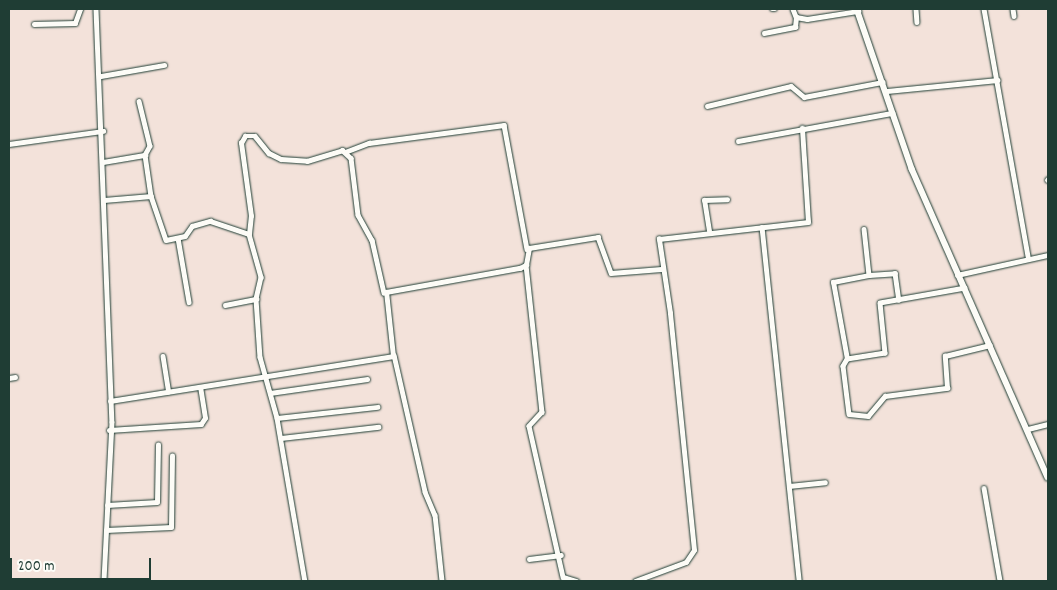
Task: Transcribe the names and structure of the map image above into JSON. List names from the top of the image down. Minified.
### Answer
{"scale_bar":"200 m"}
